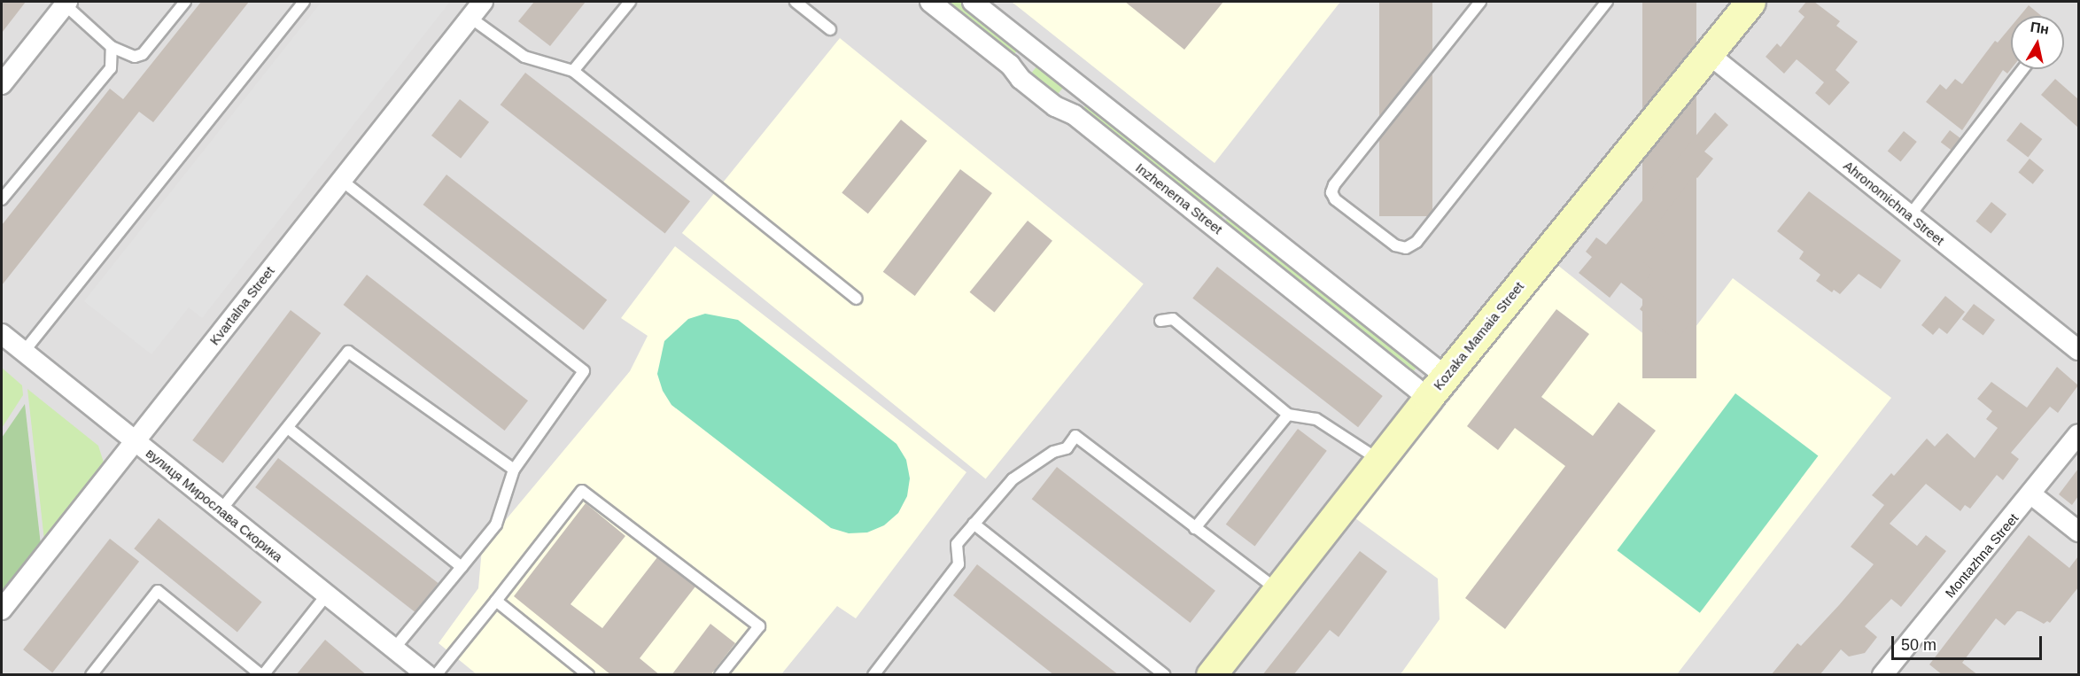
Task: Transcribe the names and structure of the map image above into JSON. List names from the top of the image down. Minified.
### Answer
{"streets":{"street":["Inzhenerna Street","Ahronomichna Street","Kvartalna Street","Kozaka Mamaia Street","вулиця Мирослава Скорика","Montazhna Street"]},"crossings":[["Inzhenerna Street","Kozaka Mamaia Street"],["Ahronomichna Street","Kozaka Mamaia Street"],["Kvartalna Street","вулиця Мирослава Скорика"]],"scale_bar":"50 m","north":"top"}
